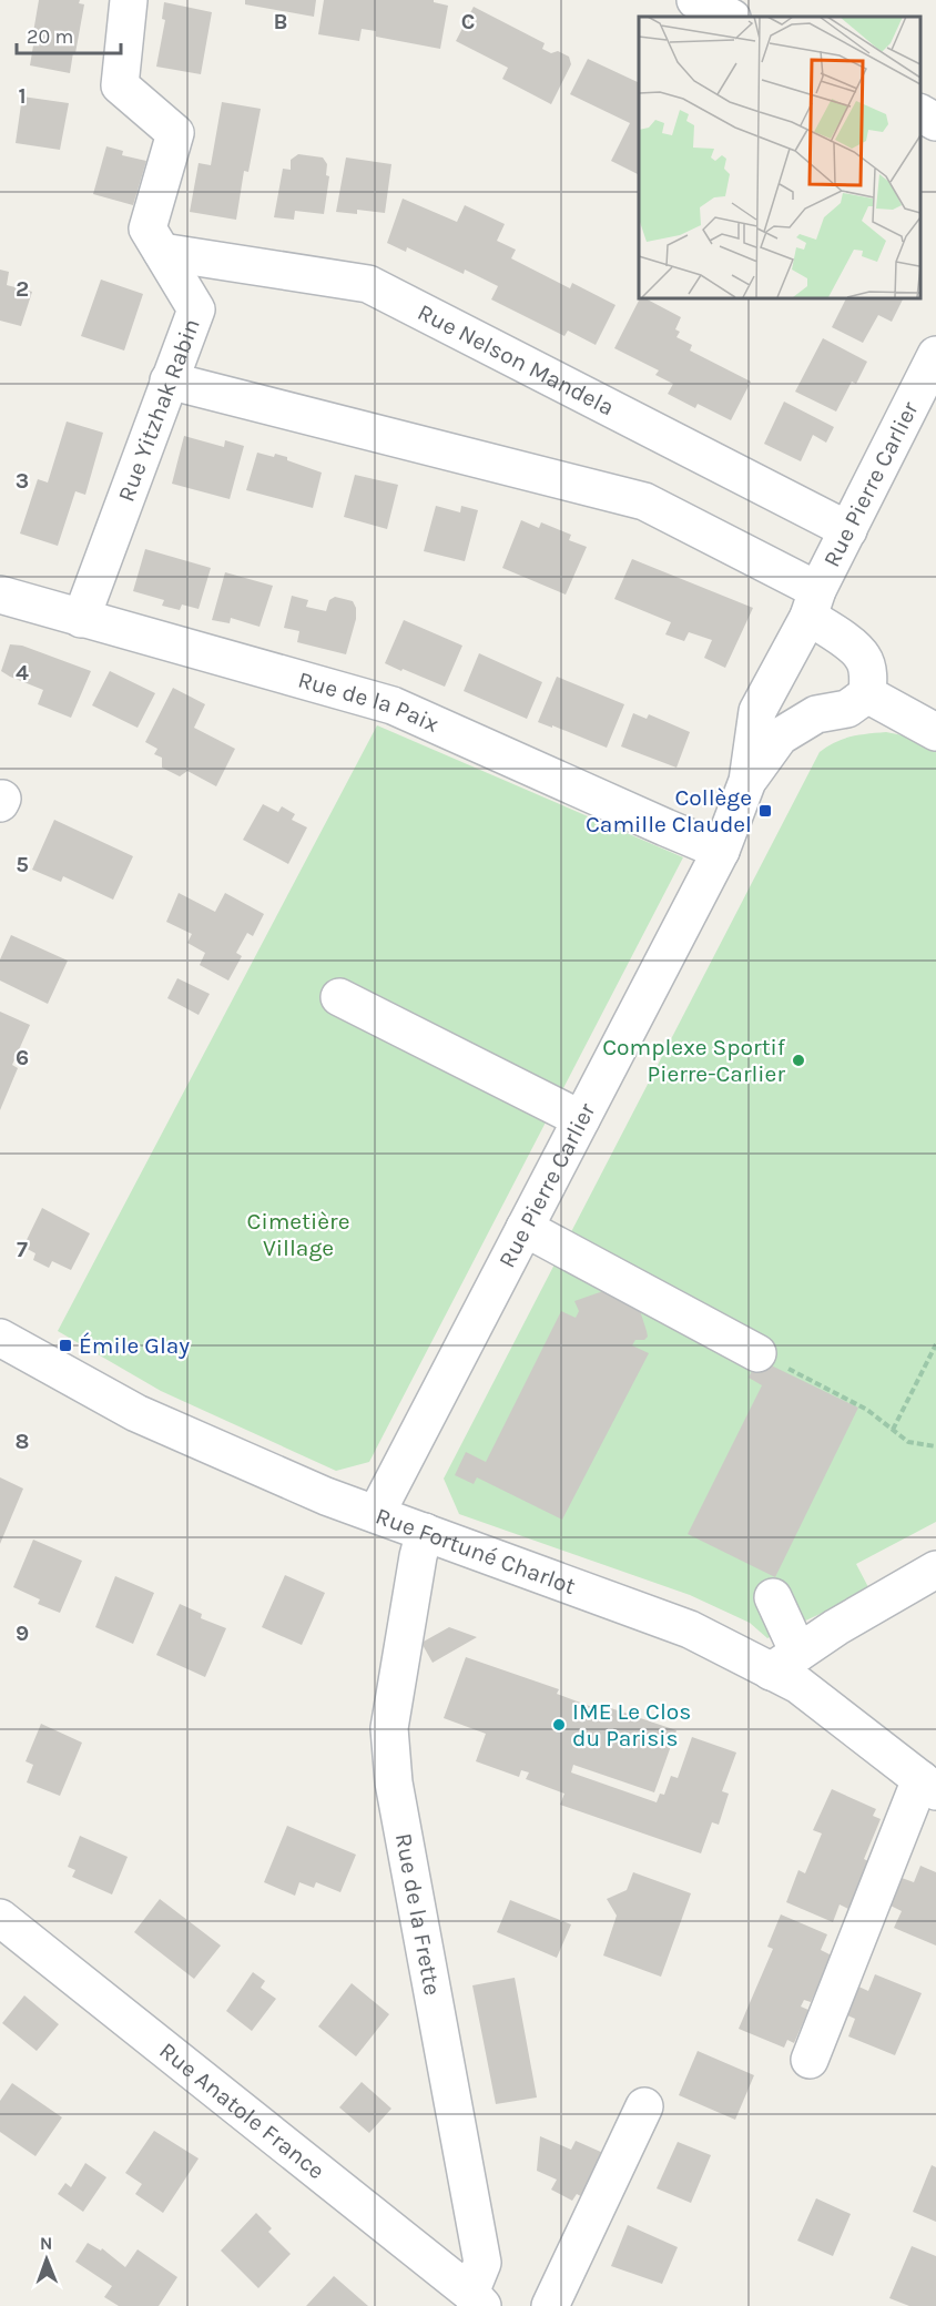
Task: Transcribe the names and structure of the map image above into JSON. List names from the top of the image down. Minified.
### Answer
{"streets":{"street":["Rue Nelson Mandela","Rue Yitzhak Rabin","Rue Pierre Carlier","Rue de la Paix","Rue Fortuné Charlot","Rue de la Frette","Rue Anatole France"]},"crossings":[["Rue Nelson Mandela","Rue Yitzhak Rabin"],["Rue Nelson Mandela","Rue Pierre Carlier"],["Rue Yitzhak Rabin","Rue de la Paix"],["Rue Pierre Carlier","Rue de la Paix"],["Rue Pierre Carlier","Rue Fortuné Charlot"],["Rue Fortuné Charlot","Rue de la Frette"],["Rue de la Frette","Rue Anatole France"]],"parks":["Cimetière Village"],"places":{"transit":["Collège Camille Claudel","Émile Glay"],"other":["Complexe Sportif Pierre-Carlier","IME Le Clos du Parisis"]},"scale_bar":"20 m","north":"top","grid":{"columns":["B","C"],"rows":["1","2","3","4","5","6","7","8","9"]}}
